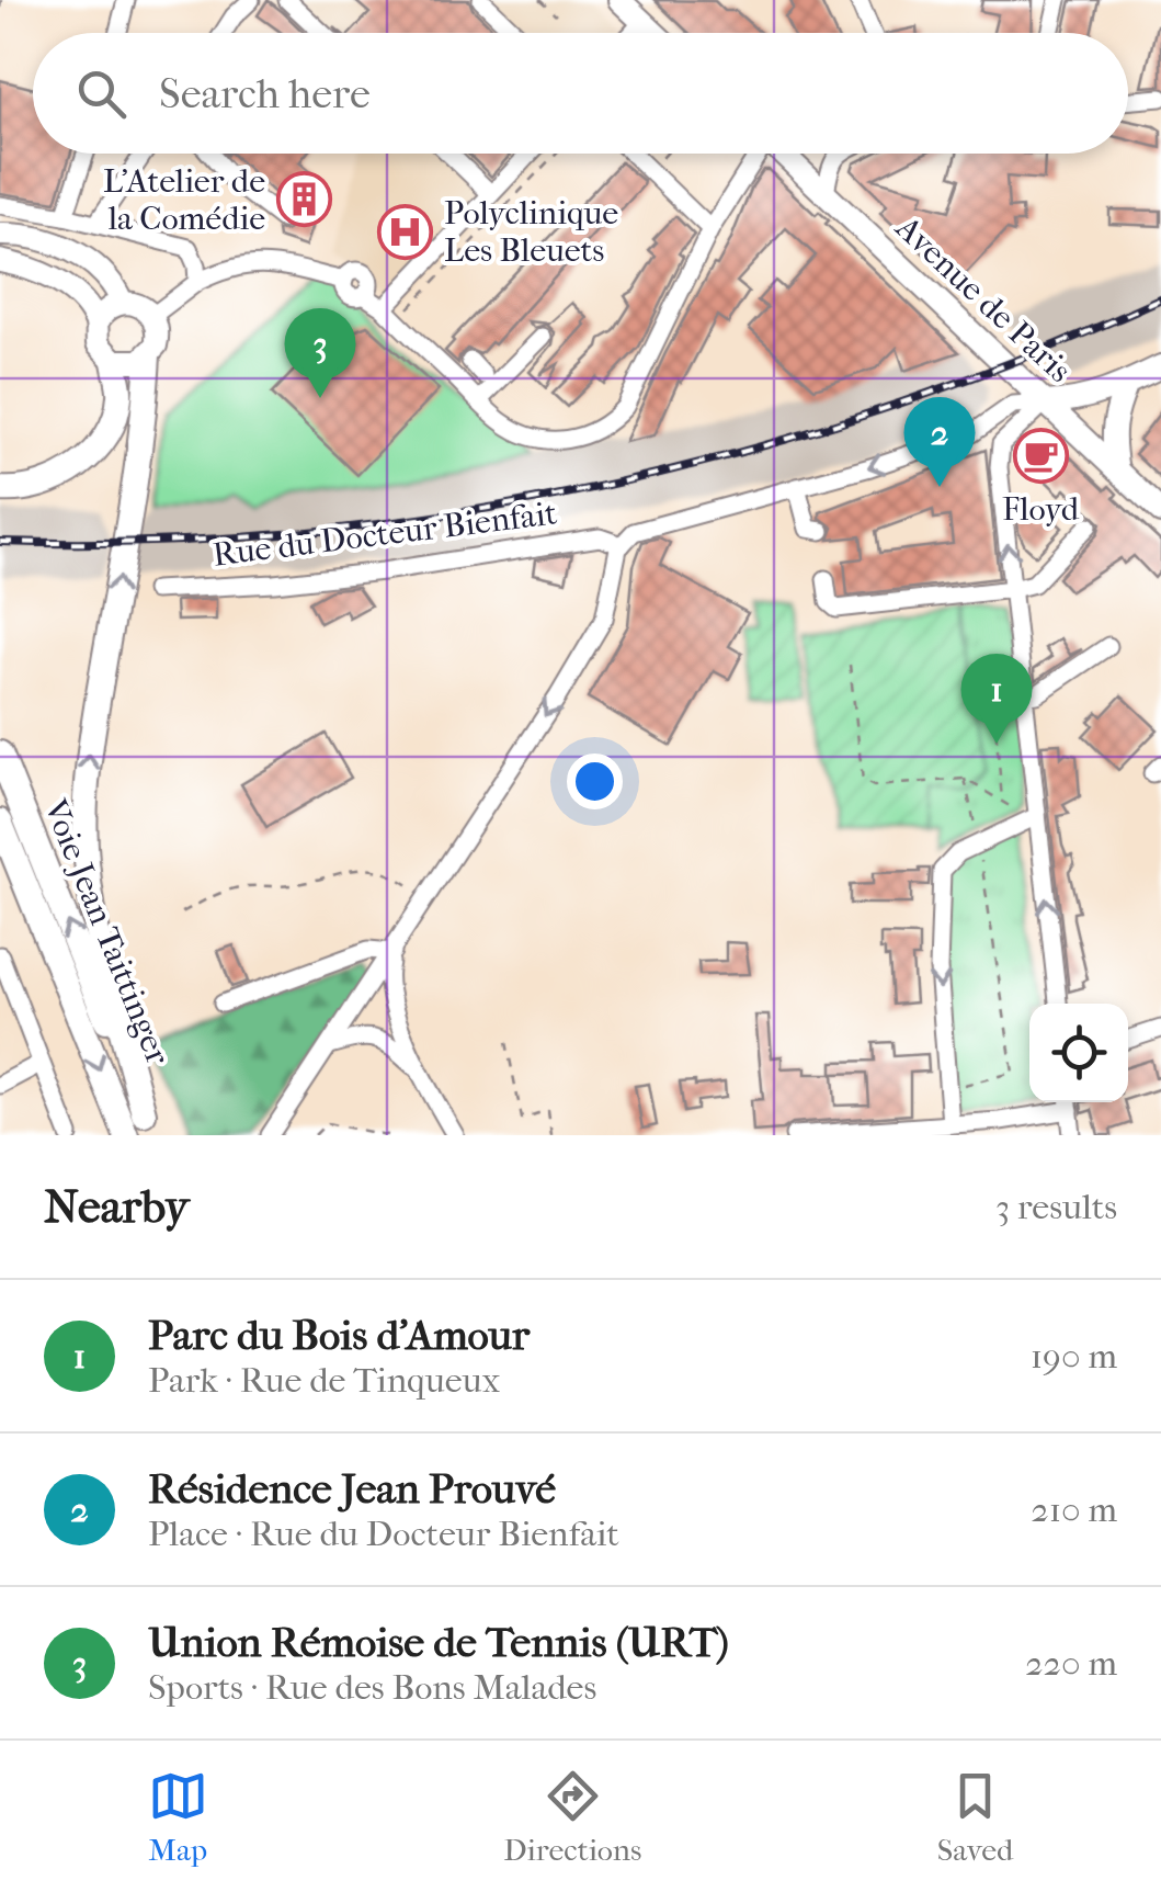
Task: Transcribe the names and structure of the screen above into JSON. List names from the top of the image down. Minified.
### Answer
{"streets":{"highway":["Voie Jean Taittinger"],"main road":["Avenue de Paris"],"street":["Rue du Docteur Bienfait"]},"crossings":[["Avenue de Paris","Rue du Docteur Bienfait"]],"places":{"building":["L'Atelier de la Comédie"],"hospital":["Polyclinique Les Bleuets"],"cafe":["Floyd"]},"page":{"search":"Search here","pins":["3","2","1"],"heading":["Nearby","3 results"],"list":[{"mark":"1","name":"Parc du Bois d'Amour","note":"Park · Rue de Tinqueux","value":"190 m"},{"mark":"2","name":"Résidence Jean Prouvé","note":"Place · Rue du Docteur Bienfait","value":"210 m"},{"mark":"3","name":"Union Rémoise de Tennis (URT)","note":"Sports · Rue des Bons Malades","value":"220 m"}],"nav":["Map","Directions","Saved"]}}
